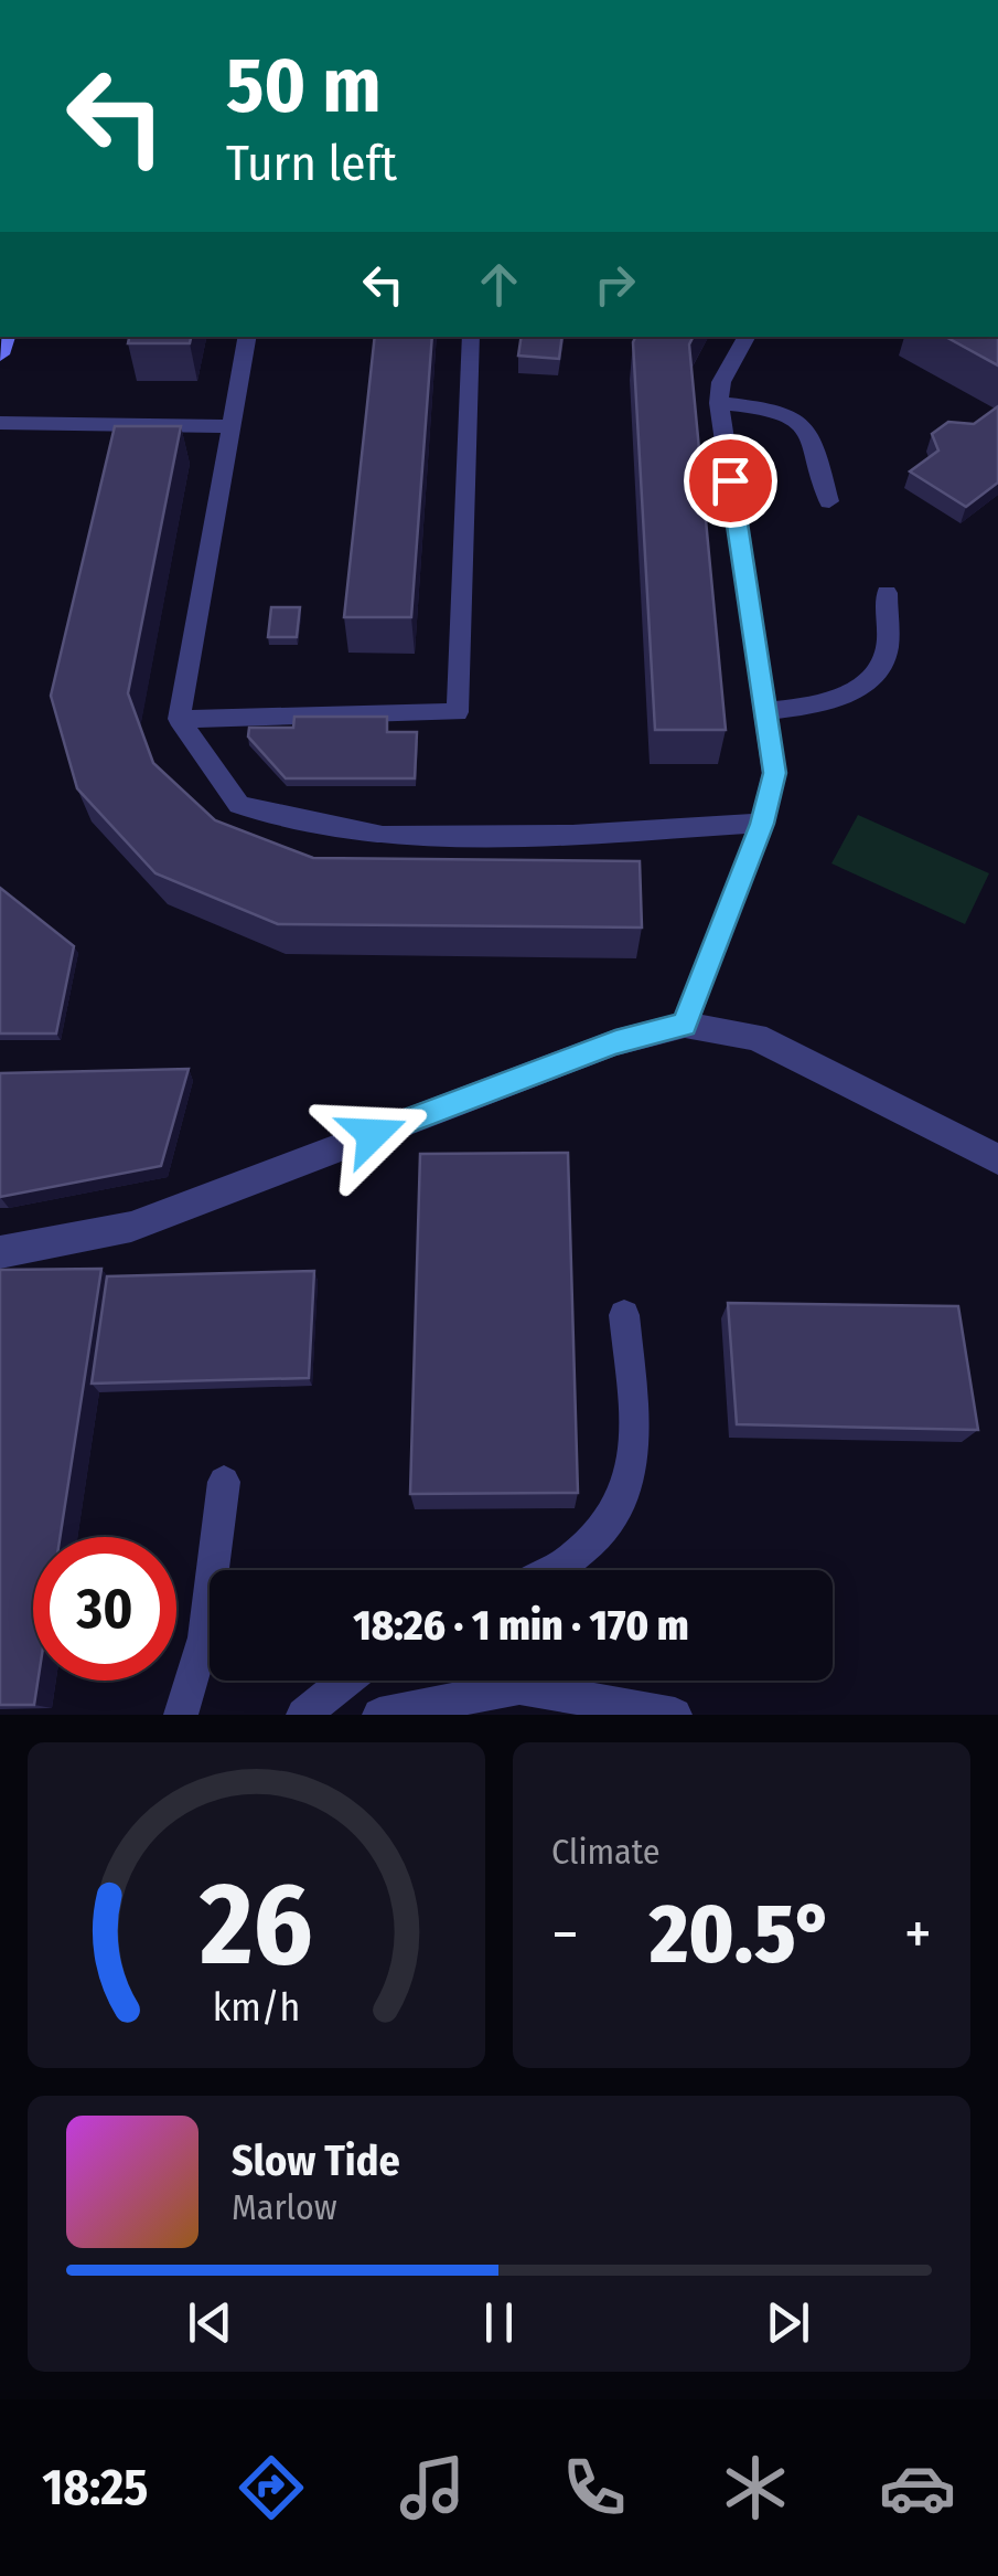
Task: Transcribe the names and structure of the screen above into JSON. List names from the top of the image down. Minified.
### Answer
{"page":{"turn":["50 m","Turn left"],"limit":"30","trip":"18:26 · 1 min · 170 m","tile":"Climate","heat":["−","20.5°","+"],"song":["Slow Tide","Marlow"],"tabs":"18:25","gauge":["26","km/h"]}}
